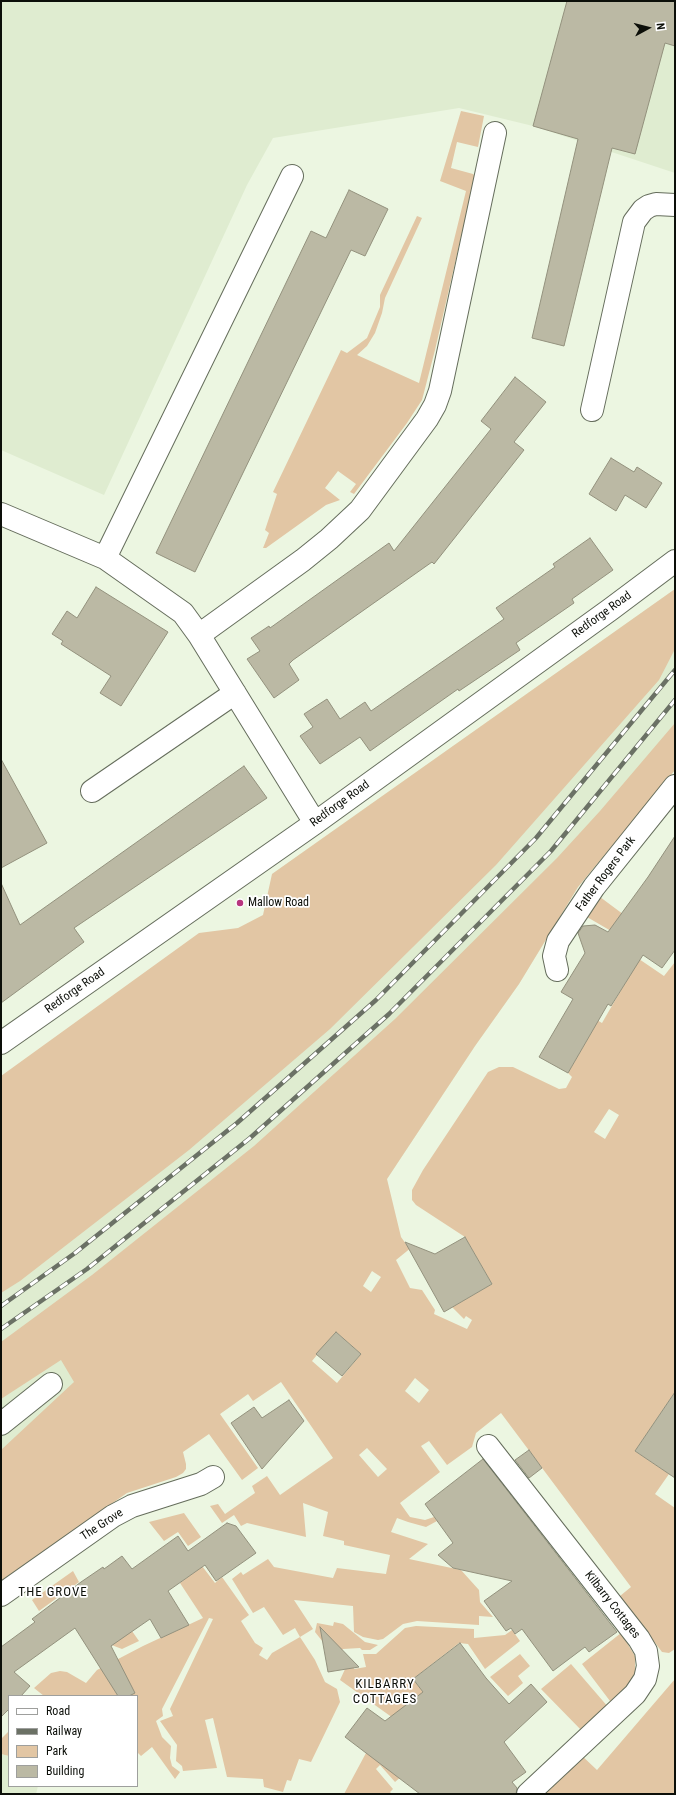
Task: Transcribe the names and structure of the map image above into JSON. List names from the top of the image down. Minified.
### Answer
{"streets":{"street":["Redforge Road","Father Rogers Park","The Grove","Kilbarry Cottages"]},"districts":["THE GROVE","KILBARRY COTTAGES"],"places":["Mallow Road"],"legend":["Road","Railway","Park","Building"],"north":"right"}
